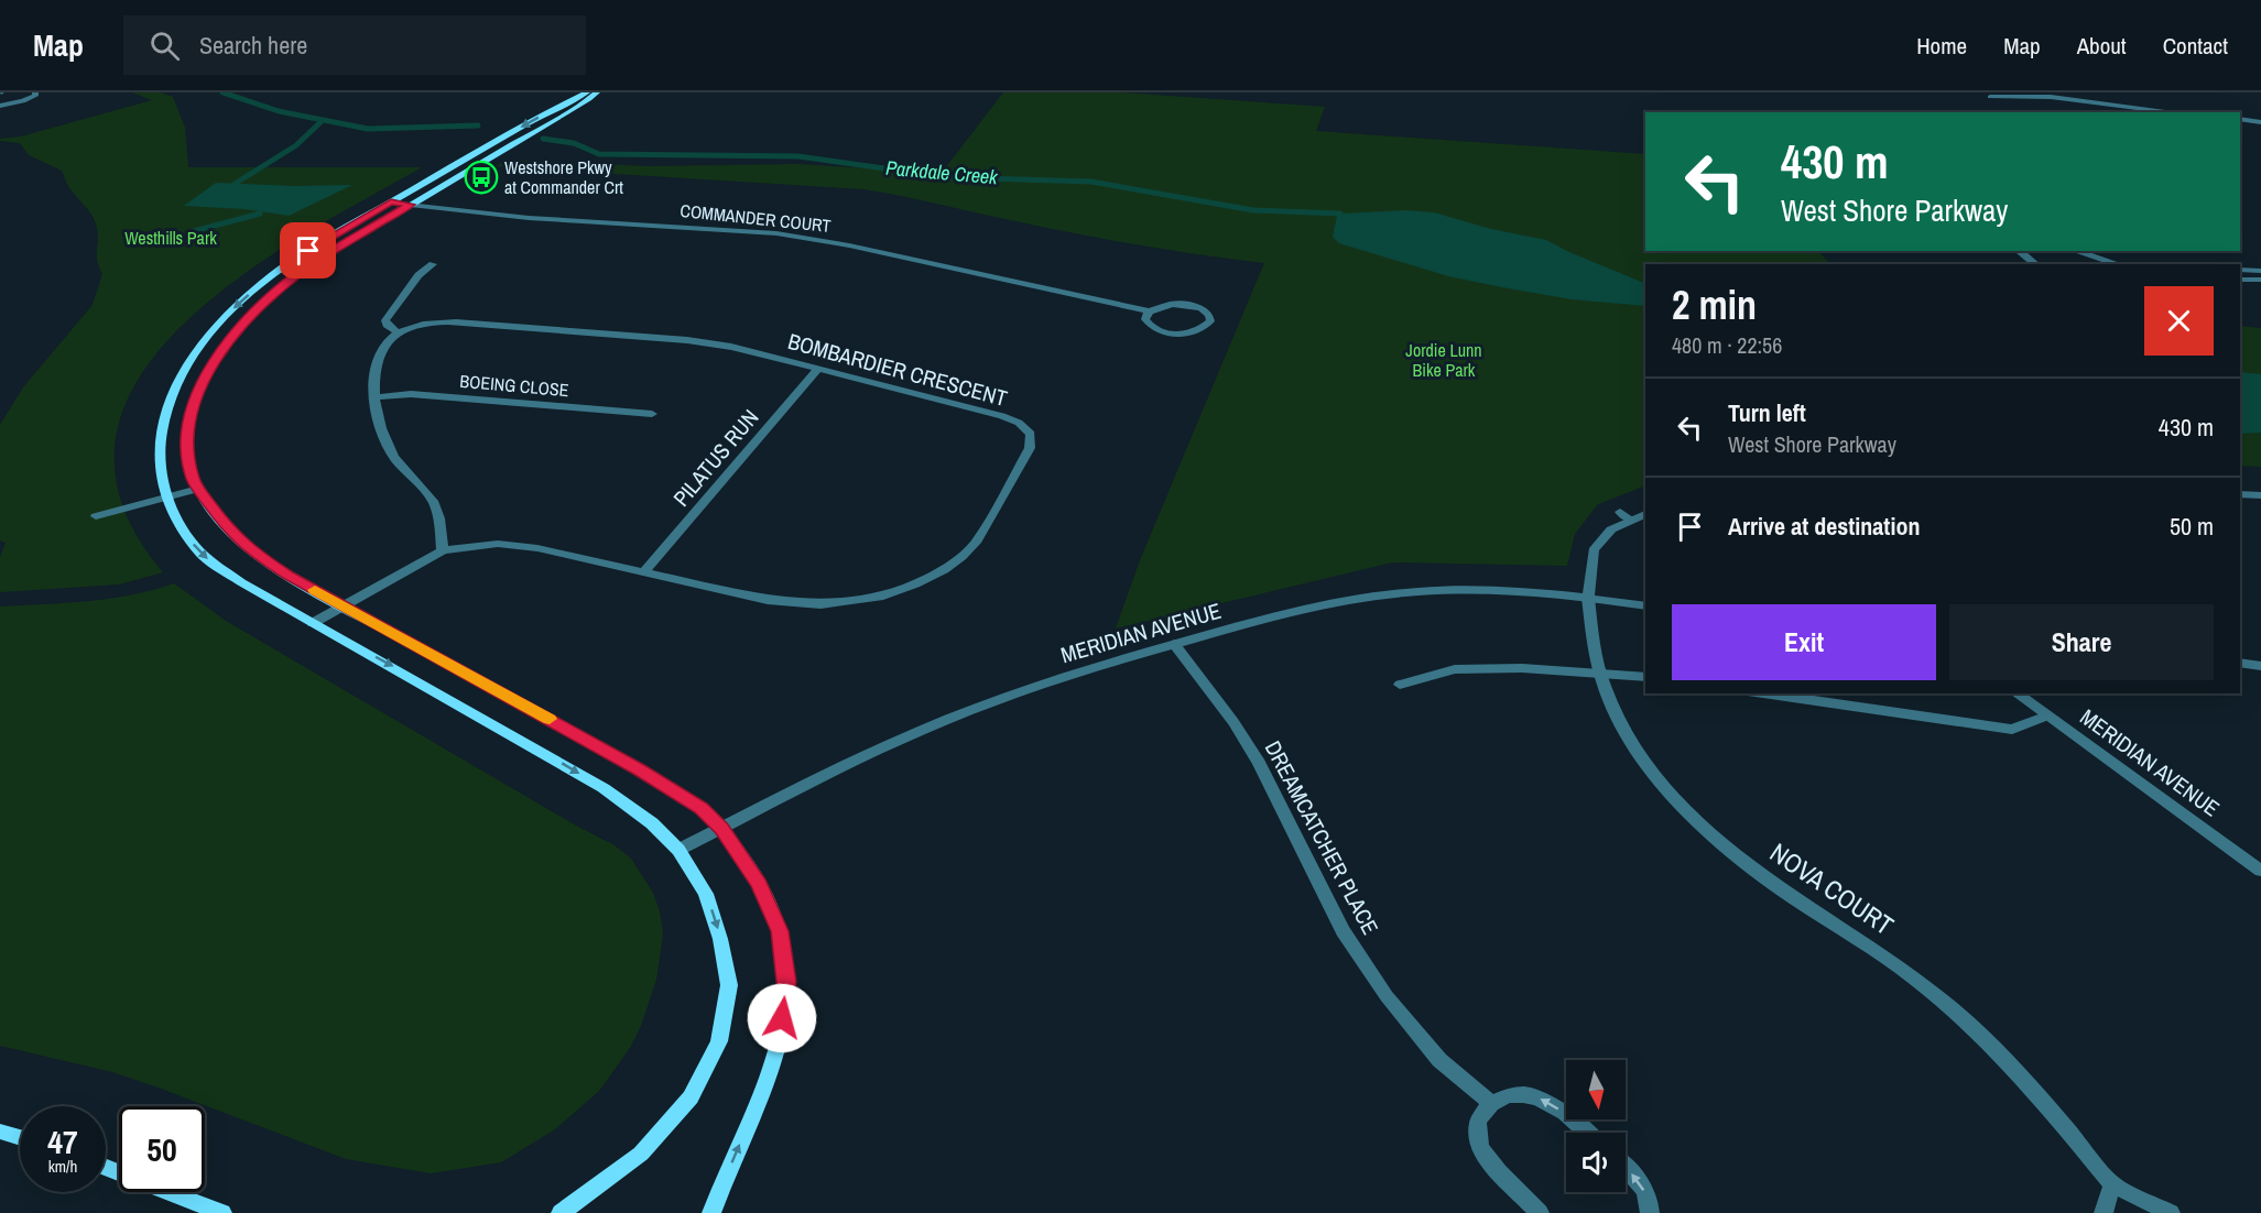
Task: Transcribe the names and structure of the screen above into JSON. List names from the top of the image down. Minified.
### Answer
{"streets":{"street":["COMMANDER COURT","BOMBARDIER CRESCENT","BOEING CLOSE","PILATUS RUN","MERIDIAN AVENUE","DREAMCATCHER PLACE","NOVA COURT"]},"crossings":[["BOMBARDIER CRESCENT","PILATUS RUN"],["MERIDIAN AVENUE","DREAMCATCHER PLACE"],["MERIDIAN AVENUE","NOVA COURT"]],"water":["Parkdale Creek"],"parks":["Westhills Park","Jordie Lunn Bike Park"],"places":{"bus stop":["Westshore Pkwy at Commander Crt"]},"north":"bottom","page":{"header":"Map","search":"Search here","nav":["Home","Map","About","Contact"],"turn":["430 m","West Shore Parkway"],"heading":["2 min","480 m · 22:56"],"list":[{"name":"Turn left","note":"West Shore Parkway","value":"430 m"},{"name":"Arrive at destination","value":"50 m"}],"buttons":["Exit","Share"],"speed":"47 km/h","limit":"50"}}
